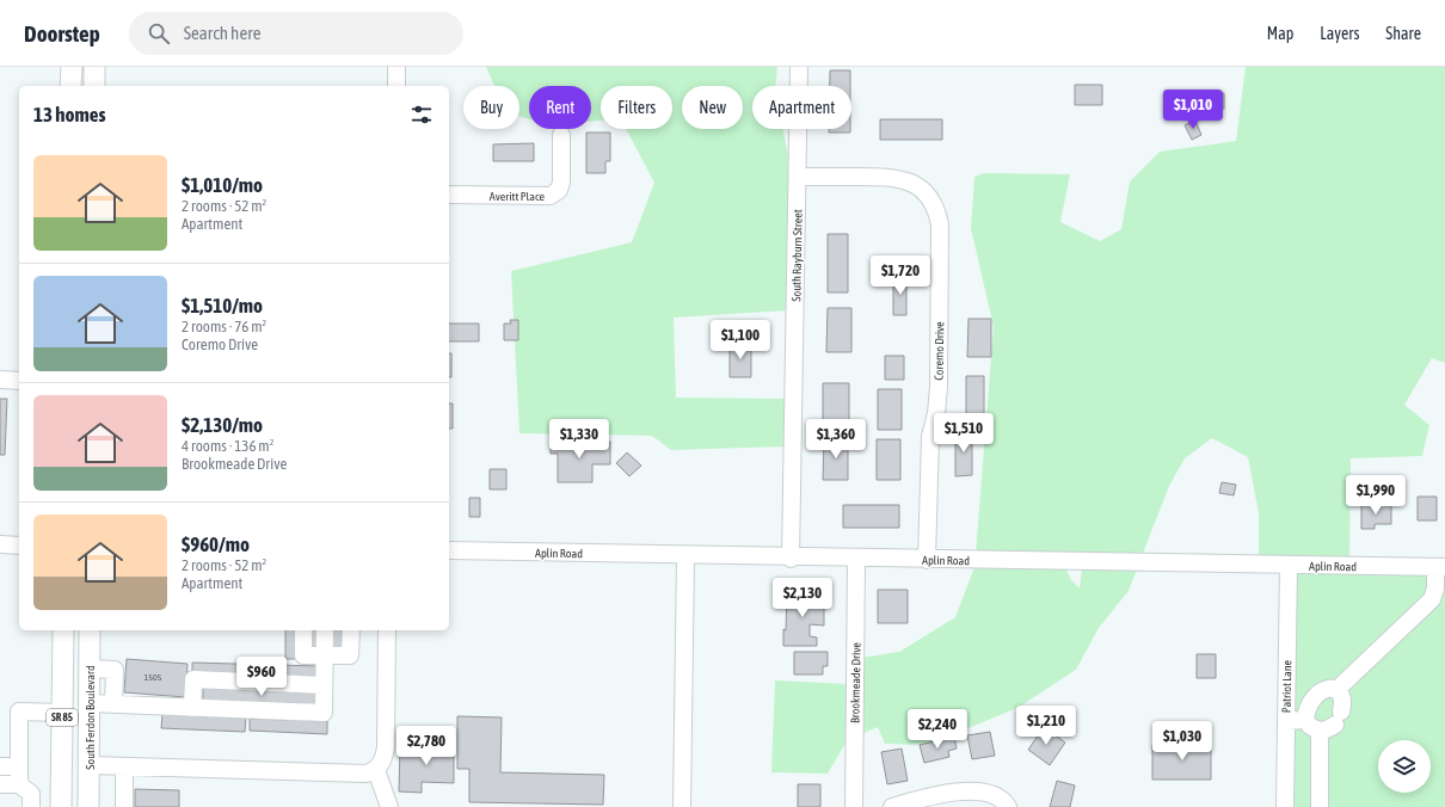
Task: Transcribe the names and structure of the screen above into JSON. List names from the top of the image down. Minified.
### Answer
{"streets":{"main road":["SR 85","South Ferdon Boulevard"],"street":["Averitt Place","South Rayburn Street","Coremo Drive","Aplin Road","Brookmeade Drive","Patriot Lane"]},"crossings":[["South Rayburn Street","Coremo Drive"],["South Rayburn Street","Aplin Road"],["Coremo Drive","Aplin Road"],["Aplin Road","Brookmeade Drive"],["Aplin Road","Patriot Lane"]],"house_numbers":["1505"],"page":{"header":"Doorstep","search":"Search here","nav":["Map","Layers","Share"],"chip":["Buy","Rent","Filters","New","Apartment"],"heading":"13 homes","price":["$1,010","$1,720","$1,100","$1,510","$1,330","$1,360","$1,990","$2,130","$960","$1,210","$2,240","$1,030","$2,780"],"list":[{"name":"$1,010/mo","note":"2 rooms · 52 m² · Apartment"},{"name":"$1,510/mo","note":"2 rooms · 76 m² · Coremo Drive"},{"name":"$2,130/mo","note":"4 rooms · 136 m² · Brookmeade Drive"},{"name":"$960/mo","note":"2 rooms · 52 m² · Apartment"}]}}
